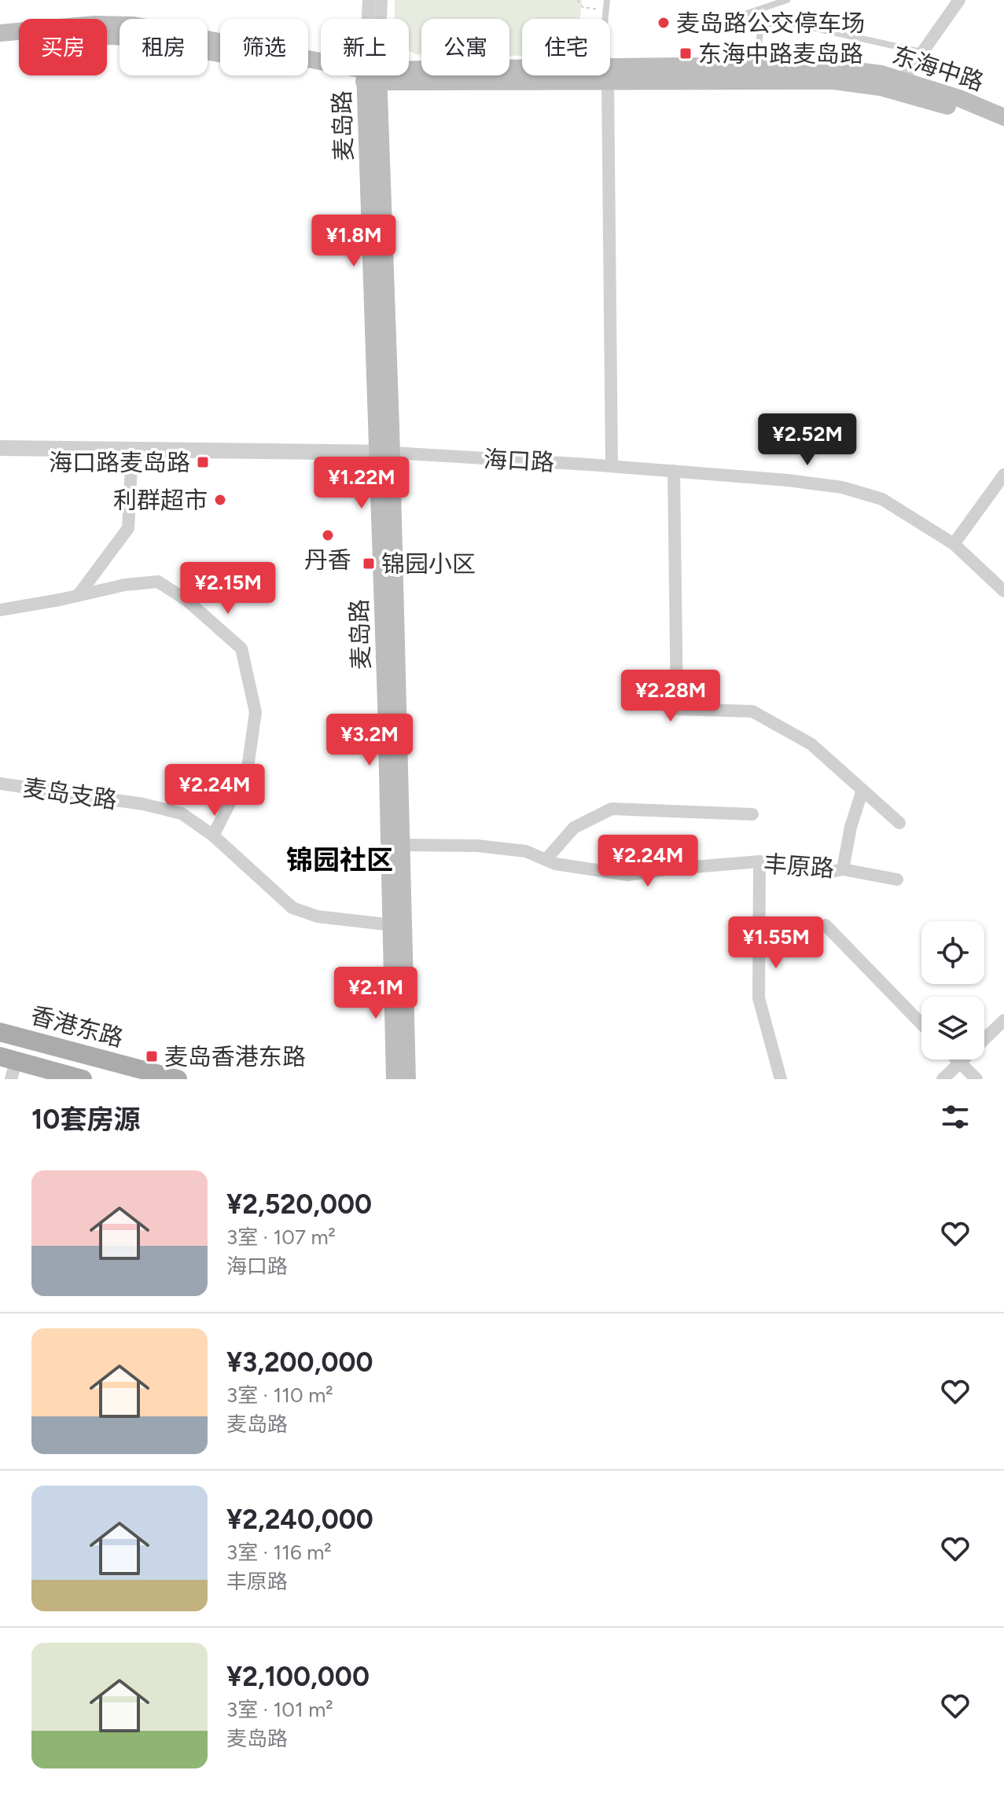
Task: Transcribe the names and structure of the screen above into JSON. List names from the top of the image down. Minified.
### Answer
{"streets":{"main road":["东海中路","麦岛路","香港东路"],"street":["海口路","麦岛支路","丰原路"]},"crossings":[["麦岛路","海口路"],["麦岛路","麦岛支路"],["麦岛路","丰原路"]],"districts":["锦园社区"],"places":{"other":["麦岛路公交停车场","利群超市","丹香"],"transit":["东海中路麦岛路","海口路麦岛路","锦园小区","麦岛香港东路"]},"page":{"chip":["买房","租房","筛选","新上","公寓","住宅"],"price":["¥1.8M","¥2.52M","¥1.22M","¥2.15M","¥2.28M","¥3.2M","¥2.24M","¥2.24M","¥1.55M","¥2.1M"],"heading":"10套房源","list":[{"name":"¥2,520,000","note":"3室 · 107 m² · 海口路"},{"name":"¥3,200,000","note":"3室 · 110 m² · 麦岛路"},{"name":"¥2,240,000","note":"3室 · 116 m² · 丰原路"},{"name":"¥2,100,000","note":"3室 · 101 m² · 麦岛路"}]}}
